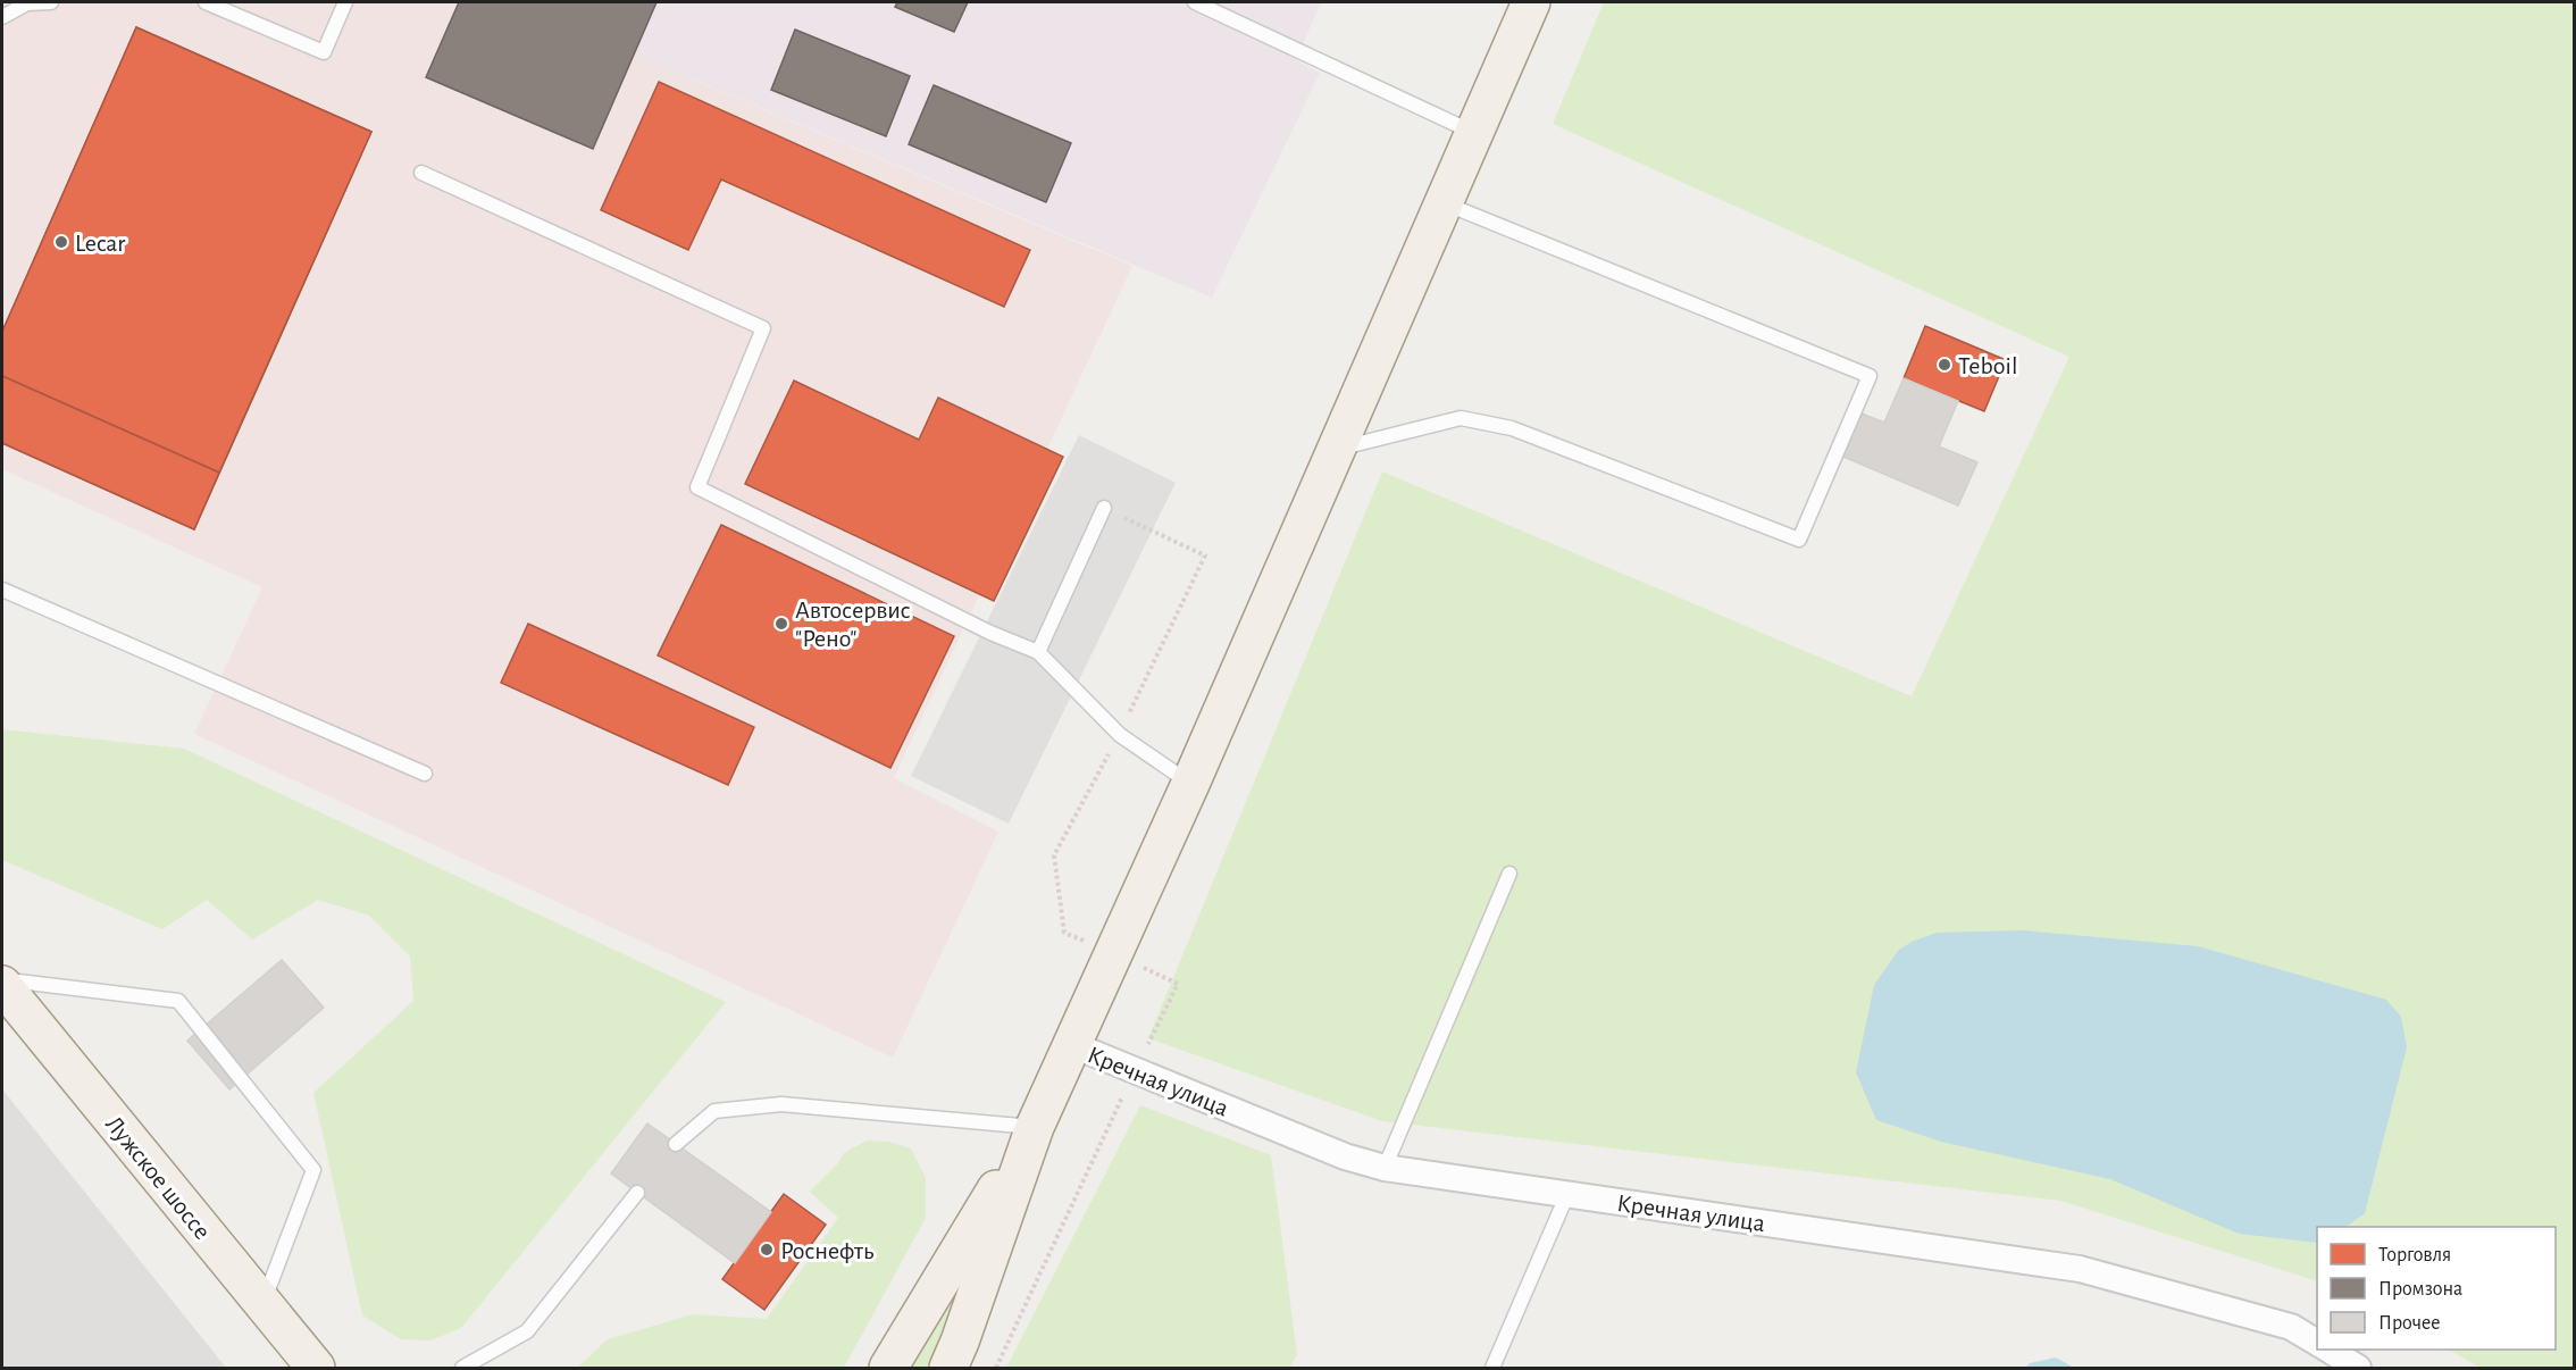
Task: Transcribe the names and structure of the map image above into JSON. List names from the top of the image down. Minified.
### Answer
{"streets":{"main road":["Лужское шоссе"],"street":["Кречная улица"]},"places":["Lecar","Teboil","Автосервис \"Рено\"","Роснефть"],"legend":["Торговля","Промзона","Прочее"]}
